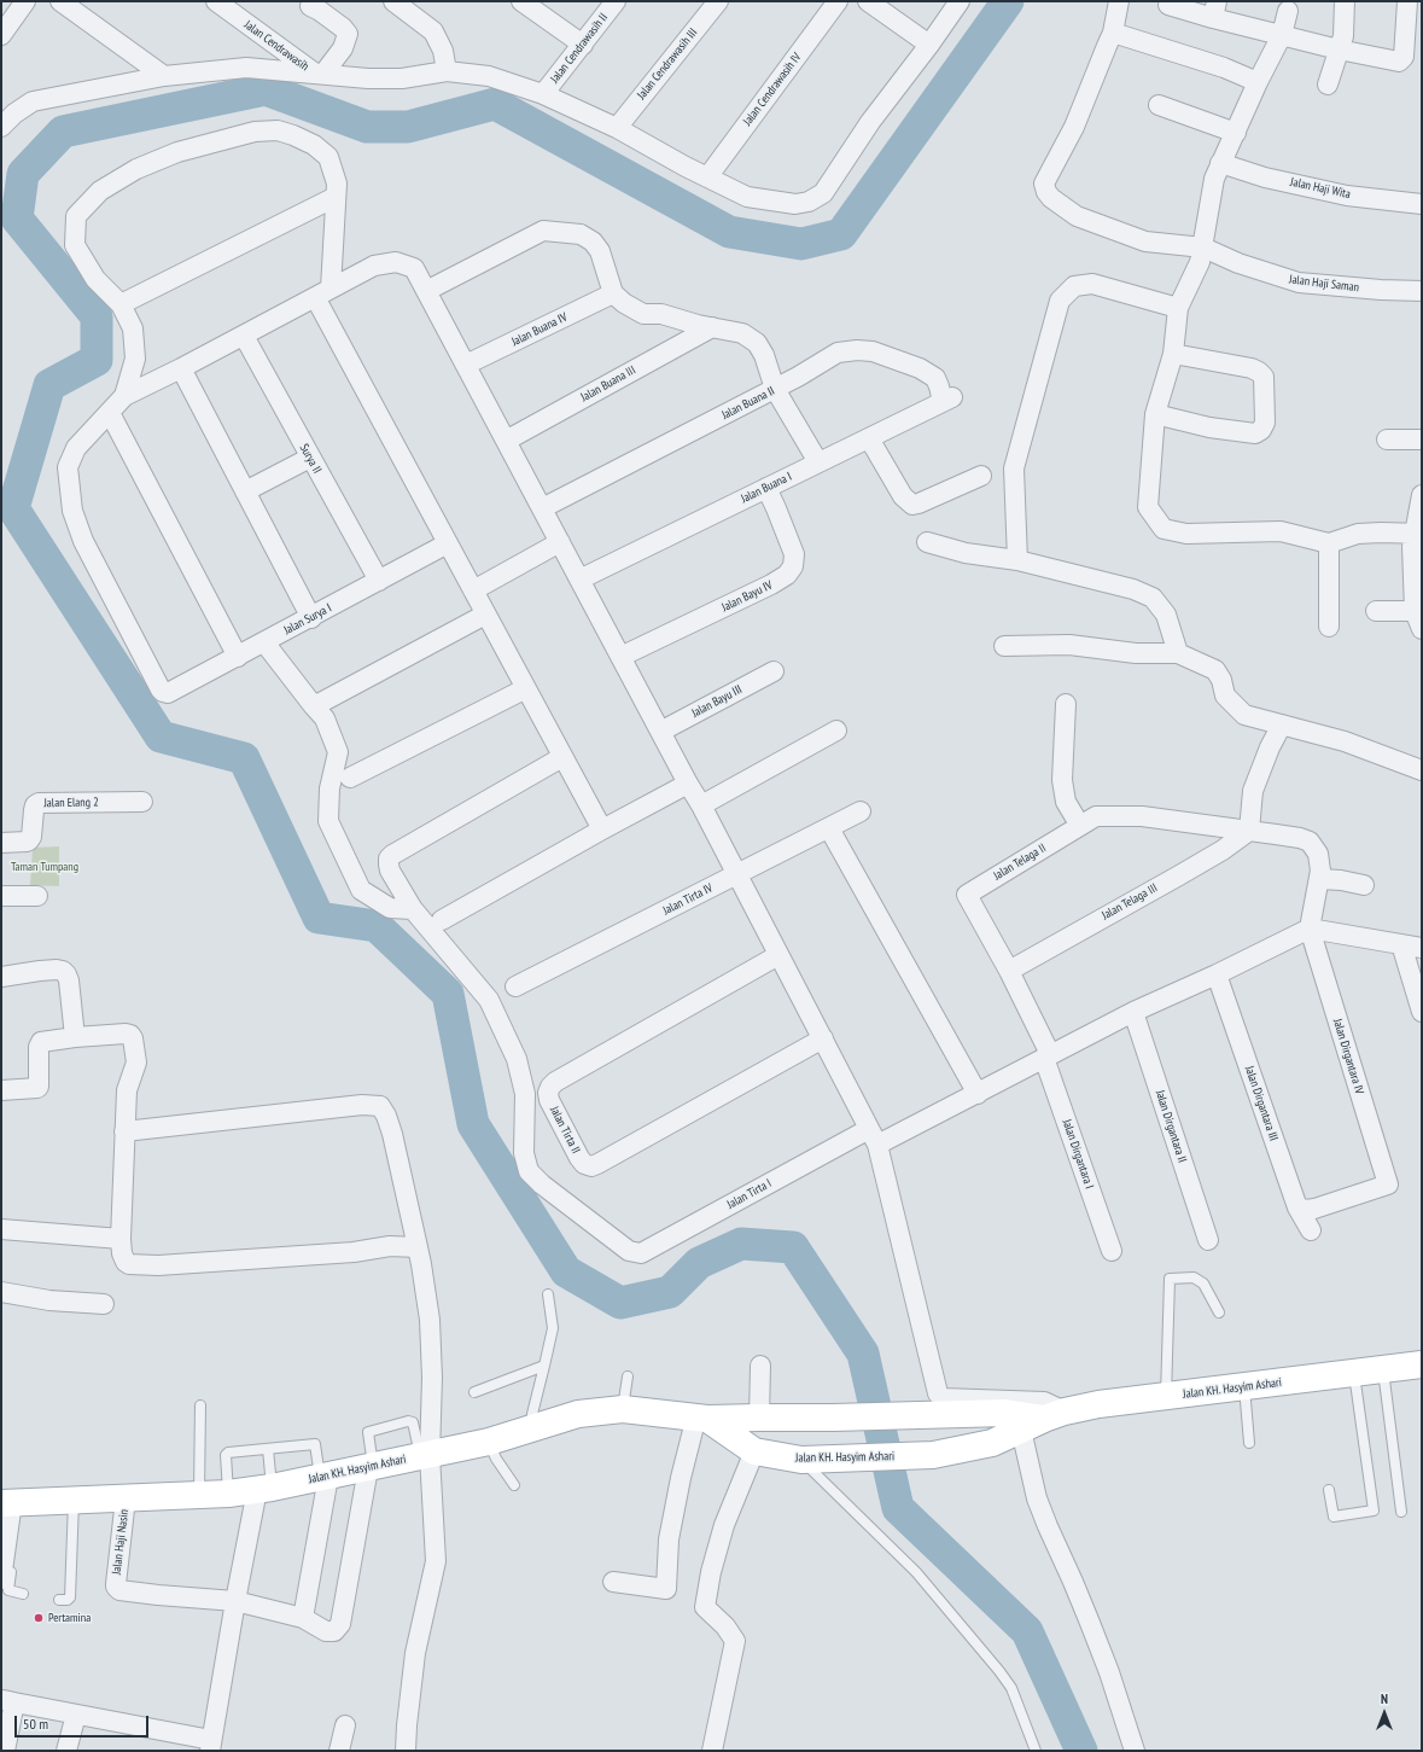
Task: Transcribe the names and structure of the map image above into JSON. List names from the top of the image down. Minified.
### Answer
{"streets":{"main road":["Jalan KH. Hasyim Ashari"],"street":["Jalan Cendrawasih","Jalan Cendrawasih II","Jalan Cendrawasih III","Jalan Cendrawasih IV","Jalan Haji Wita","Jalan Haji Saman","Jalan Buana IV","Jalan Buana III","Jalan Buana II","Surya II","Jalan Buana I","Jalan Bayu IV","Jalan Surya I","Jalan Bayu III","Jalan Elang 2","Jalan Telaga II","Jalan Tirta IV","Jalan Telaga III","Jalan Dirgantara IV","Jalan Dirgantara III","Jalan Dirgantara II","Jalan Tirta II","Jalan Dirgantara I","Jalan Tirta I","Jalan Haji Nasin"]},"crossings":[["Jalan Buana II","Jalan Buana I"],["Surya II","Jalan Surya I"],["Jalan Buana I","Jalan Bayu IV"],["Jalan Telaga II","Jalan Telaga III"],["Jalan Telaga II","Jalan Dirgantara IV"],["Jalan Telaga II","Jalan Dirgantara I"],["Jalan Telaga II","Jalan Tirta I"],["Jalan Dirgantara IV","Jalan Dirgantara III"],["Jalan Dirgantara IV","Jalan Tirta I"],["Jalan Dirgantara III","Jalan Tirta I"],["Jalan Dirgantara II","Jalan Tirta I"],["Jalan Dirgantara I","Jalan Tirta I"],["Jalan KH. Hasyim Ashari","Jalan Haji Nasin"]],"parks":["Taman Tumpang"],"places":["Pertamina"],"scale_bar":"50 m","north":"top"}
